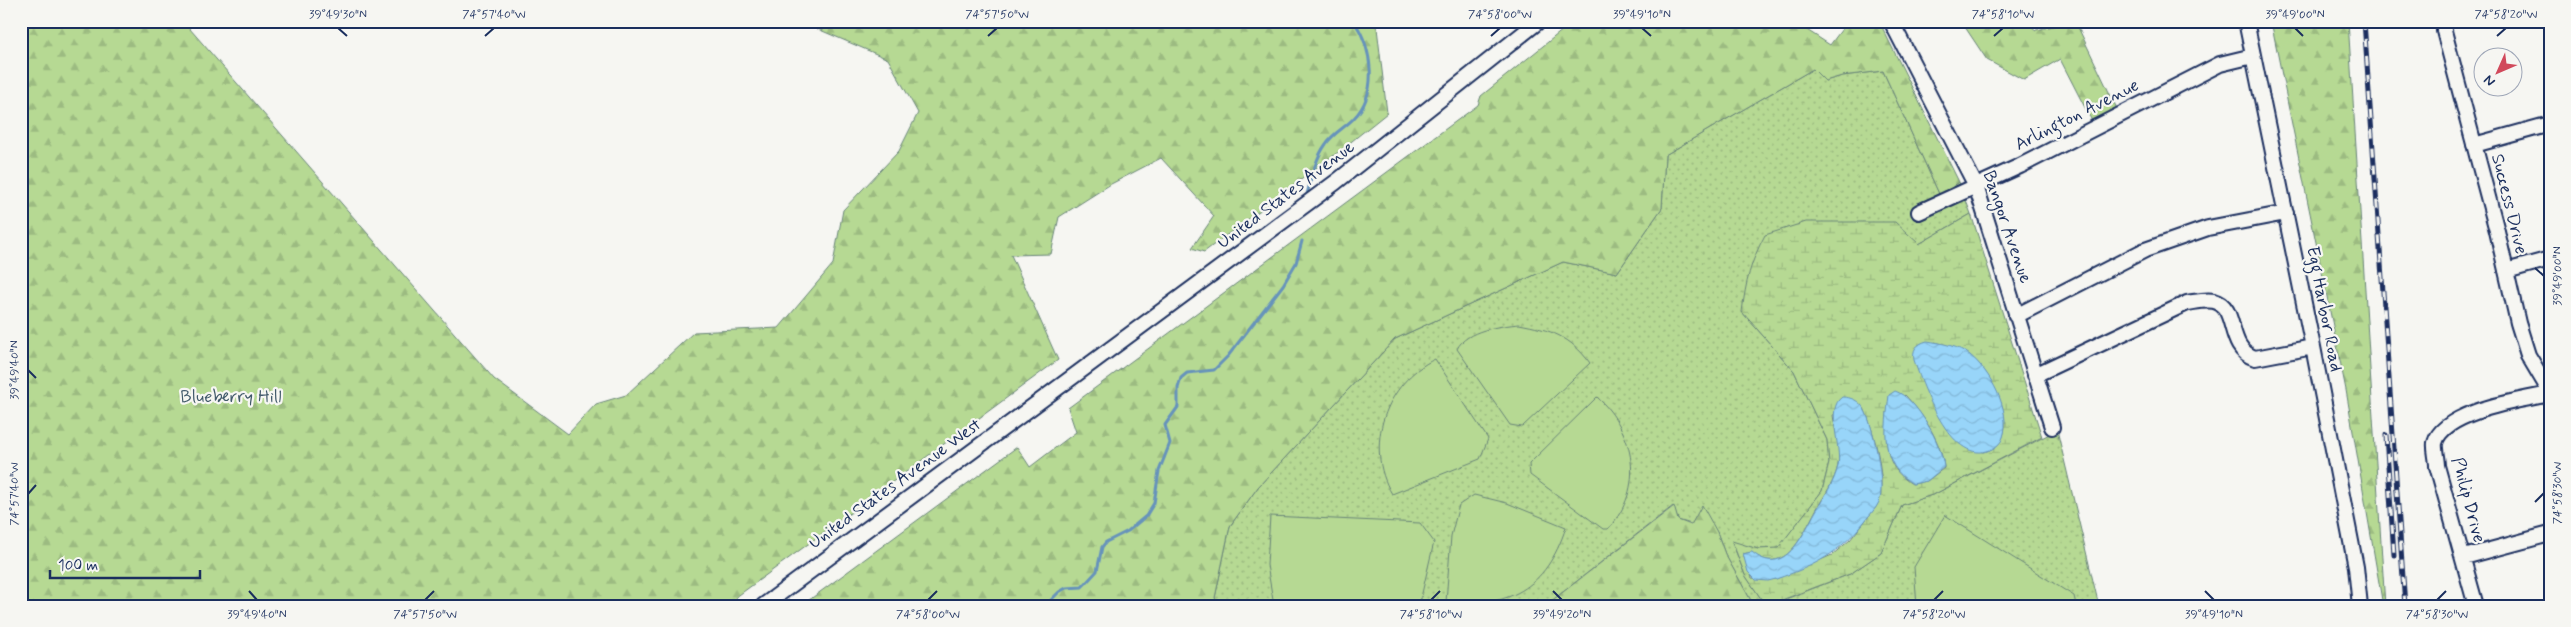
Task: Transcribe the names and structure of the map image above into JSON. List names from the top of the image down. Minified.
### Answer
{"streets":{"street":["Arlington Avenue","United States Avenue","Success Drive","Bangor Avenue","Egg Harbor Road","United States Avenue West","Philip Drive"]},"crossings":[["Arlington Avenue","Bangor Avenue"],["Arlington Avenue","Egg Harbor Road"],["United States Avenue","United States Avenue West"],["Success Drive","Philip Drive"]],"parks":["Blueberry Hill"],"scale_bar":"100 m","north":"bottom left","coordinates":["39°49'30\"N","74°57'40\"W","74°57'50\"W","74°58'00\"W","39°49'10\"N","74°58'10\"W","39°49'00\"N","74°58'20\"W","39°49'40\"N","74°58'30\"W","39°49'20\"N"]}
